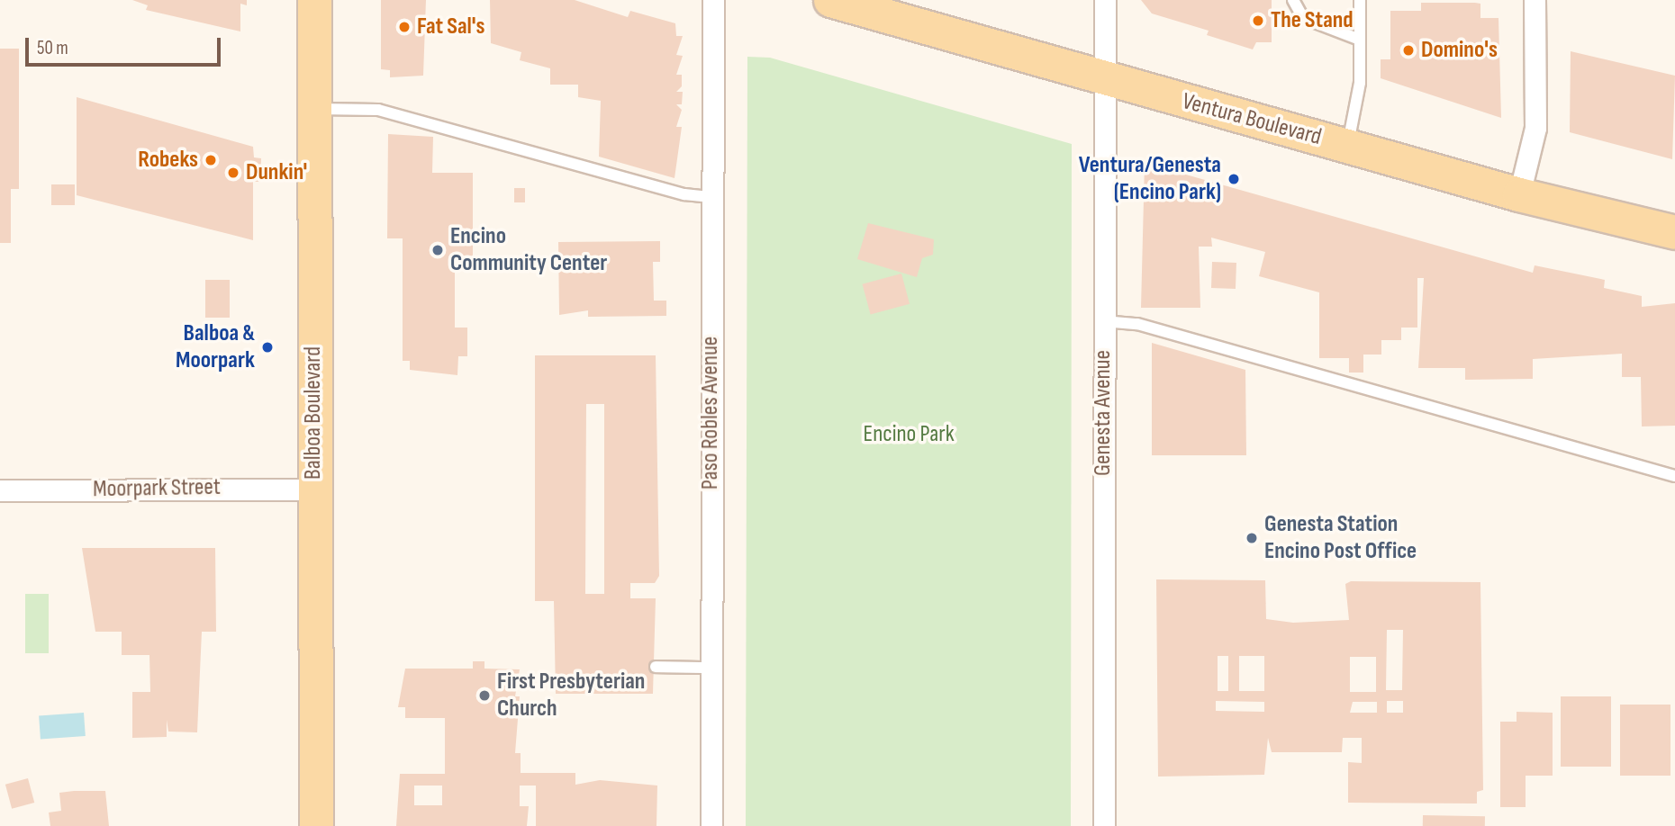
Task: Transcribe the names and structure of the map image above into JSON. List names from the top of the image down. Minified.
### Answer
{"streets":{"main road":["Ventura Boulevard","Balboa Boulevard"],"street":["Paso Robles Avenue","Genesta Avenue","Moorpark Street"]},"crossings":[["Ventura Boulevard","Genesta Avenue"],["Balboa Boulevard","Moorpark Street"]],"parks":["Encino Park"],"places":["The Stand","Fat Sal's","Domino's","Robeks","Dunkin'","Ventura/Genesta (Encino Park)","Encino Community Center","Balboa & Moorpark","Genesta Station Encino Post Office","First Presbyterian Church"],"scale_bar":"50 m"}
